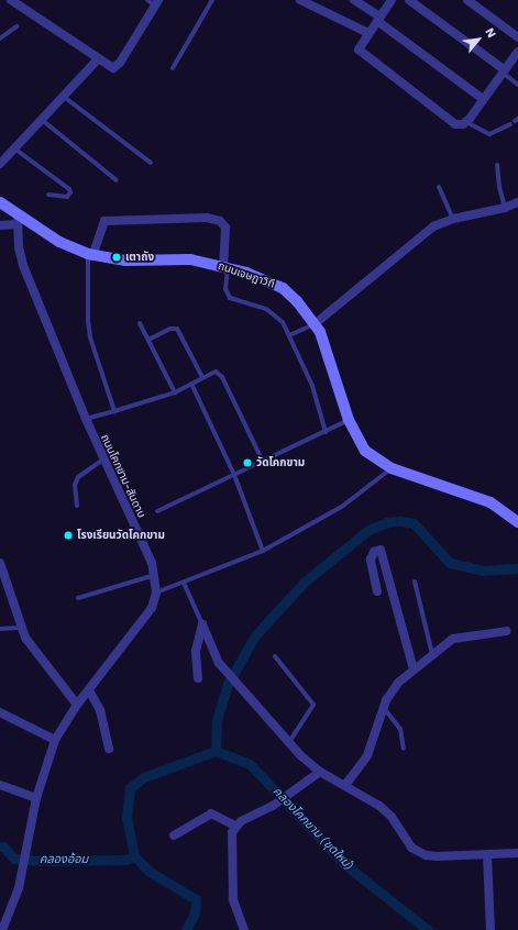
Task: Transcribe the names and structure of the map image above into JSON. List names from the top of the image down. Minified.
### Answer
{"streets":{"street":["ถนนเจษฎาวิถี","ถนนโคกขาม-สันดาบ"]},"crossings":[["ถนนเจษฎาวิถี","ถนนโคกขาม-สันดาบ"]],"water":["คลองโคกขาม (ขุดใหม่)","คลองอ้อม"],"places":["เตาถัง","วัดโคกขาม","โรงเรียนวัดโคกขาม"],"north":"top right"}
